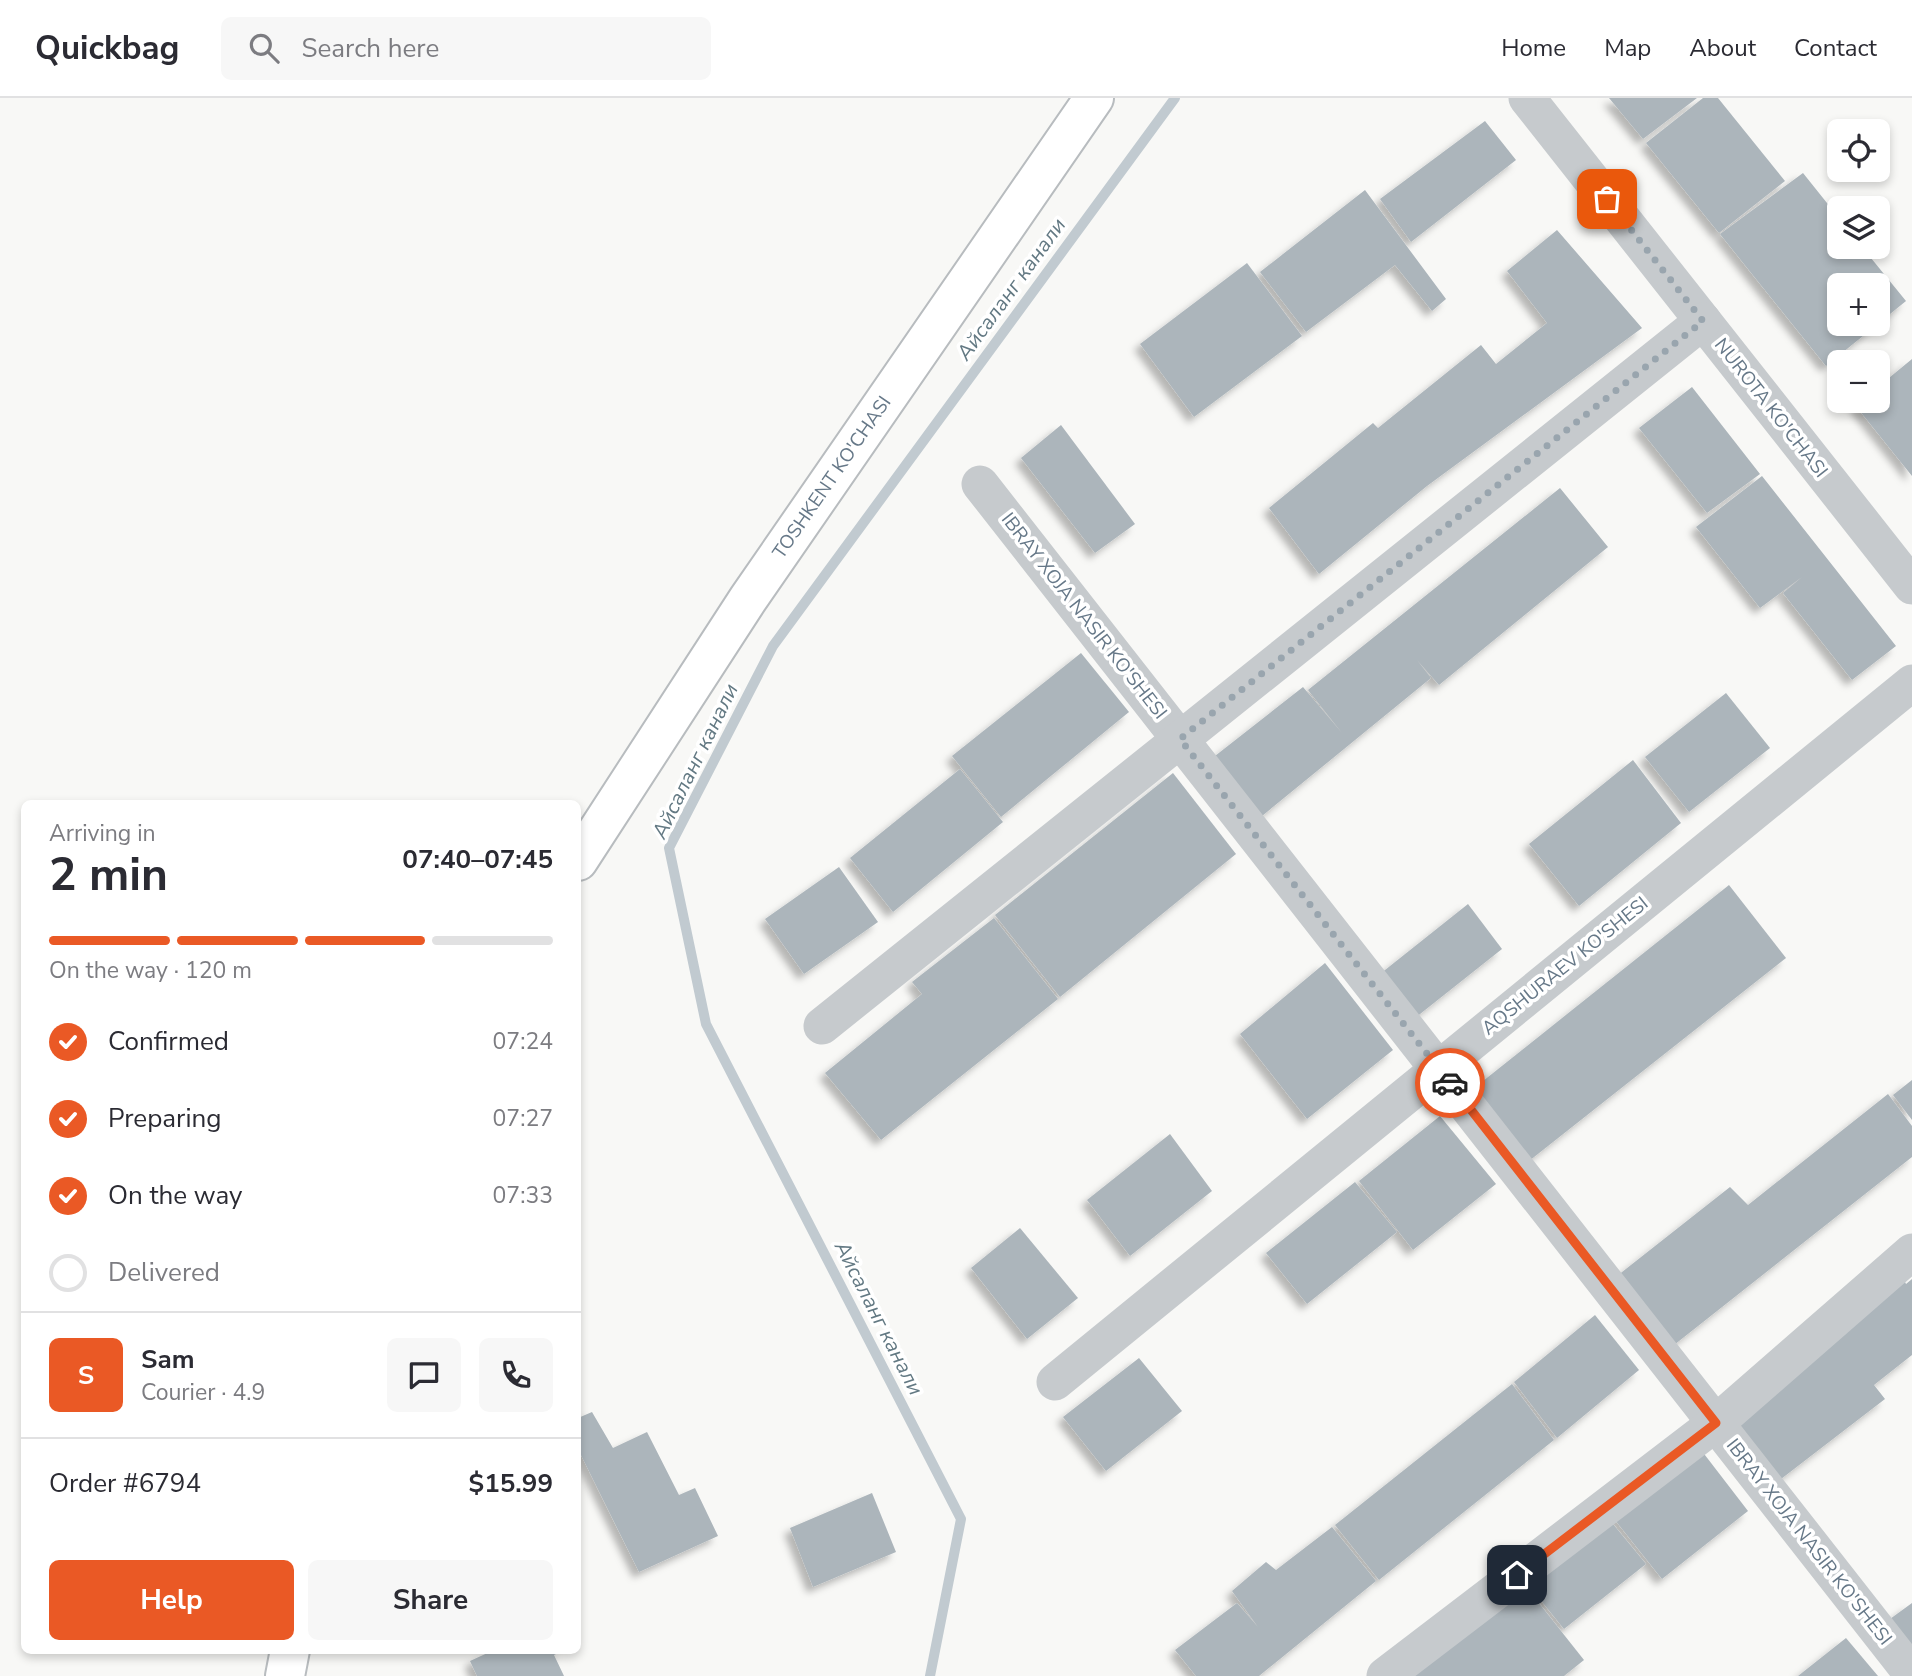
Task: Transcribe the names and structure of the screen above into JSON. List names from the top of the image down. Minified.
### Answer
{"streets":{"highway":["TOSHKENT KO'CHASI"],"street":["NUROTA KO'CHASI","IBRAY XOJA NASIR KO'SHESI","AQSHURAEV KO'SHESI"]},"crossings":[["IBRAY XOJA NASIR KO'SHESI","AQSHURAEV KO'SHESI"]],"water":["Айсаланг канали"],"page":{"header":"Quickbag","search":"Search here","nav":["Home","Map","About","Contact"],"map_buttons":["+","−"],"heading":["2 min","Arriving in","07:40–07:45"],"panel":["Sam","Courier · 4.9","Order #6794","$15.99"],"bar":"On the way · 120 m","list":[["Confirmed","07:24"],["Preparing","07:27"],["On the way","07:33"],"Delivered"],"round":"S","buttons":["Help","Share"]}}
